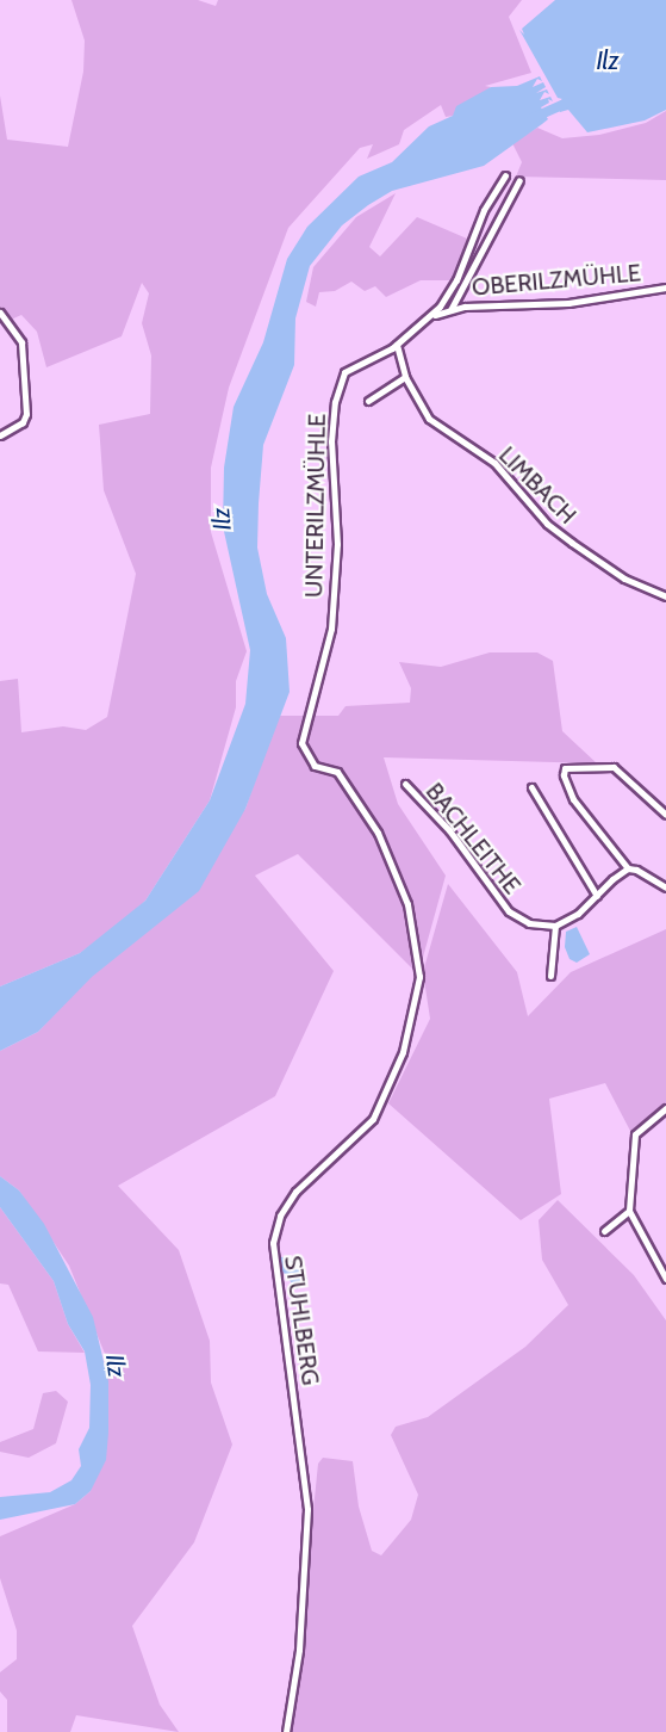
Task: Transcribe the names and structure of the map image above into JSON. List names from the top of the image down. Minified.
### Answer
{"streets":{"street":["OBERILZMÜHLE","LIMBACH","UNTERILZMÜHLE","BACHLEITHE","STUHLBERG"]},"crossings":[["OBERILZMÜHLE","UNTERILZMÜHLE"],["UNTERILZMÜHLE","STUHLBERG"]],"water":["Ilz"]}
